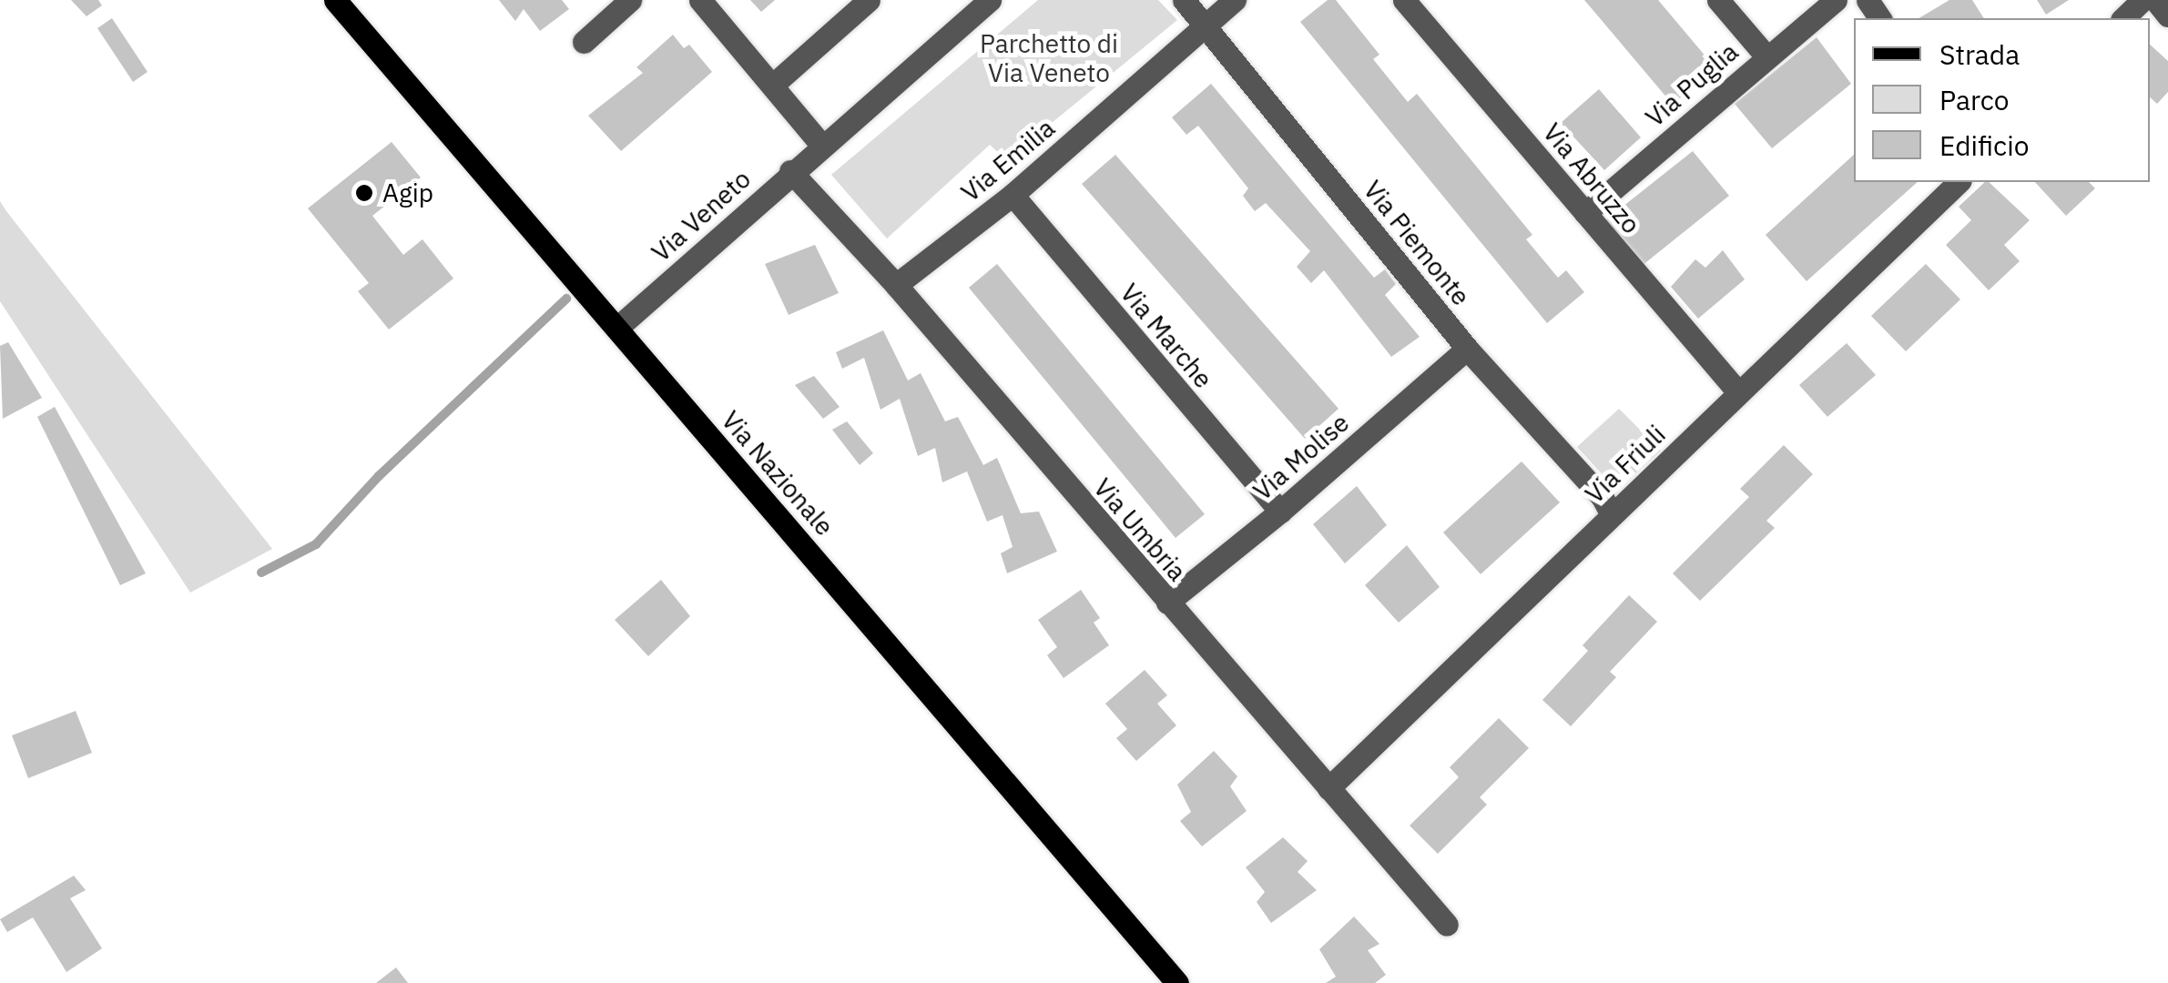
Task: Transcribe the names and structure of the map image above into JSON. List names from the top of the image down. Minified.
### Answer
{"streets":{"main road":["Via Nazionale"],"street":["Via Puglia","Via Emilia","Via Abruzzo","Via Veneto","Via Piemonte","Via Marche","Via Molise","Via Friuli","Via Umbria"]},"crossings":[["Via Puglia","Via Abruzzo"],["Via Emilia","Via Piemonte"],["Via Emilia","Via Marche"],["Via Emilia","Via Umbria"],["Via Abruzzo","Via Friuli"],["Via Veneto","Via Nazionale"],["Via Veneto","Via Umbria"],["Via Piemonte","Via Molise"],["Via Piemonte","Via Friuli"],["Via Marche","Via Molise"],["Via Molise","Via Umbria"],["Via Friuli","Via Umbria"]],"parks":["Parchetto di Via Veneto"],"places":["Agip"],"legend":["Strada","Parco","Edificio"]}
